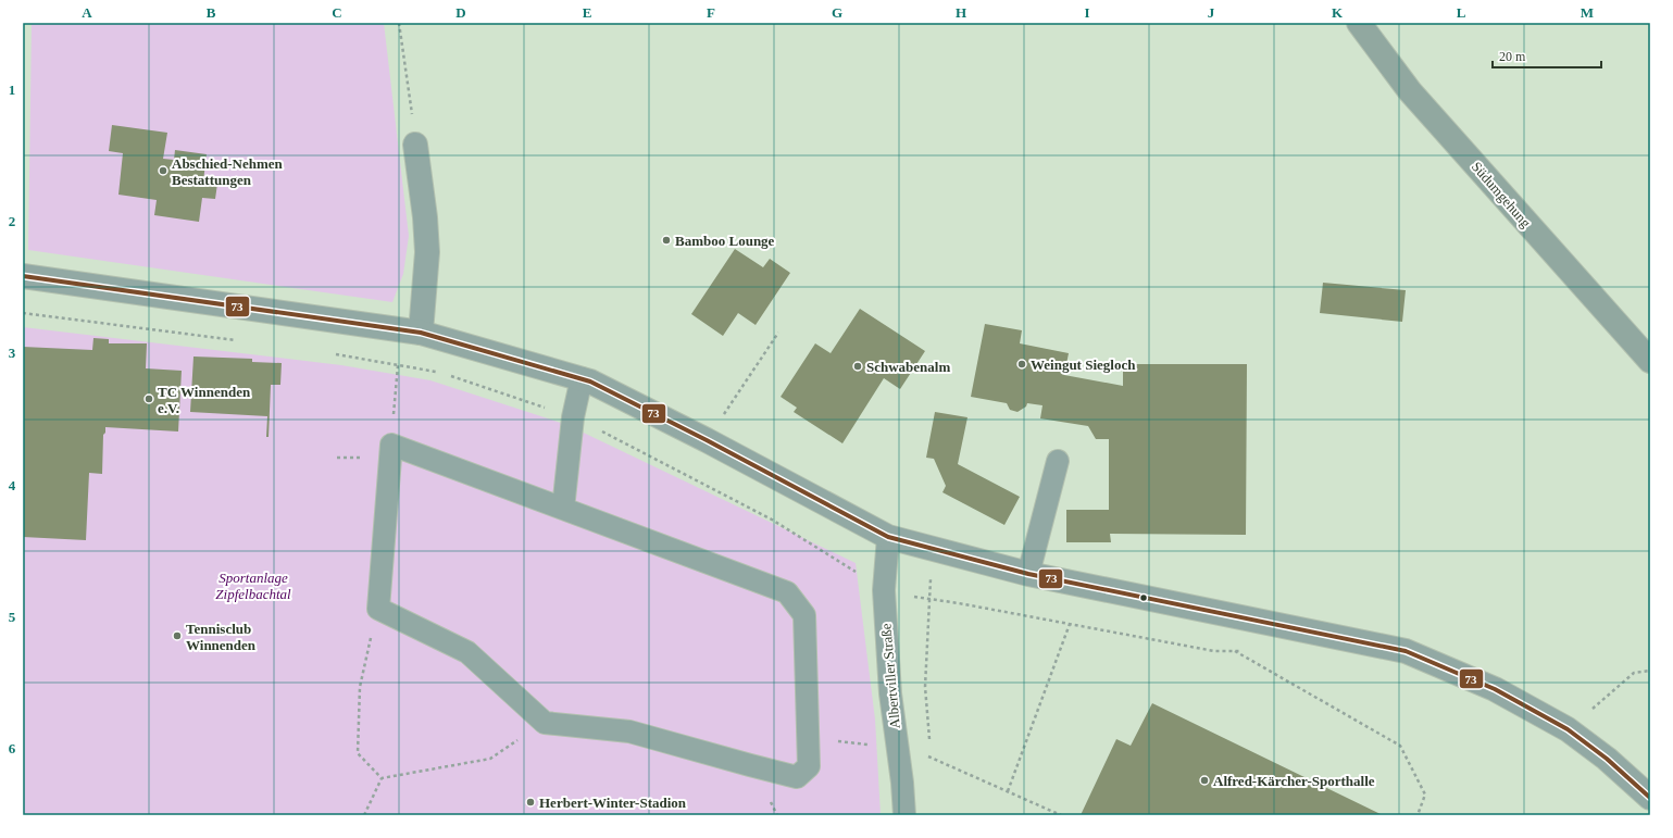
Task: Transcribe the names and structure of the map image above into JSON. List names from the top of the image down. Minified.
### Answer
{"streets":{"main road":["Südumgehung"],"lane":["Albertviller Straße"]},"parks":["Sportanlage Zipfelbachtal"],"places":["Abschied-Nehmen Bestattungen","Bamboo Lounge","Weingut Siegloch","Schwabenalm","TC Winnenden e.V.","Tennisclub Winnenden","Alfred-Kärcher-Sporthalle","Herbert-Winter-Stadion"],"lines":["transit line 73"],"scale_bar":"20 m","grid":{"columns":["A","B","C","D","E","F","G","H","I","J","K","L","M"],"rows":["1","2","3","4","5","6"]}}
